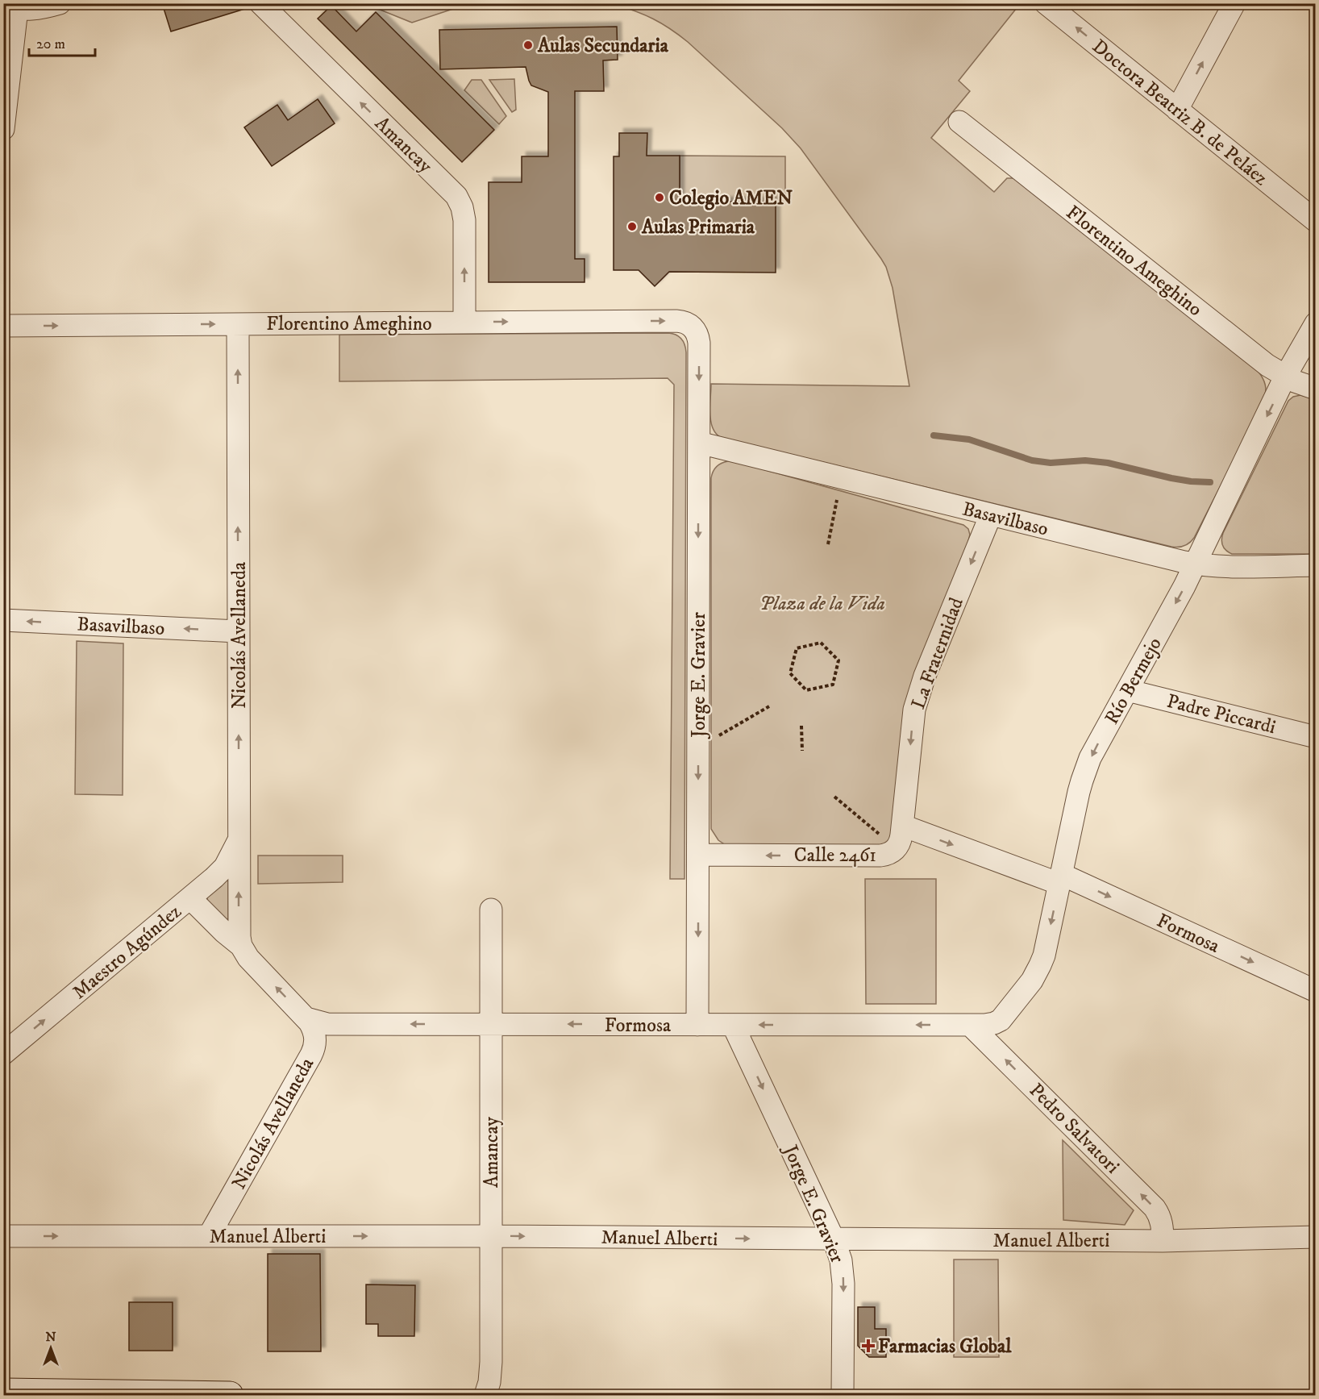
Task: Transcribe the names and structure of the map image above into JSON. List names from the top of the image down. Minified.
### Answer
{"streets":{"street":["Doctora Beatriz B. de Peláez","Amancay","Florentino Ameghino","Basavilbaso","Nicolás Avellaneda","La Fraternidad","Jorge E. Gravier","Río Bermejo","Padre Piccardi","Calle 2461","Formosa","Maestro Agúndez","Pedro Salvatori","Manuel Alberti"]},"crossings":[["Amancay","Florentino Ameghino"],["Amancay","Formosa"],["Amancay","Manuel Alberti"],["Florentino Ameghino","Nicolás Avellaneda"],["Florentino Ameghino","Jorge E. Gravier"],["Florentino Ameghino","Río Bermejo"],["Basavilbaso","Nicolás Avellaneda"],["Basavilbaso","La Fraternidad"],["Basavilbaso","Jorge E. Gravier"],["Basavilbaso","Río Bermejo"],["Nicolás Avellaneda","Formosa"],["Nicolás Avellaneda","Maestro Agúndez"],["Nicolás Avellaneda","Manuel Alberti"],["La Fraternidad","Calle 2461"],["Jorge E. Gravier","Calle 2461"],["Jorge E. Gravier","Formosa"],["Jorge E. Gravier","Manuel Alberti"],["Río Bermejo","Padre Piccardi"],["Río Bermejo","Formosa"],["Río Bermejo","Pedro Salvatori"],["Formosa","Pedro Salvatori"],["Pedro Salvatori","Manuel Alberti"]],"one_way":["Doctora Beatriz B. de Peláez","Amancay","Florentino Ameghino","Nicolás Avellaneda","La Fraternidad","Jorge E. Gravier","Río Bermejo","Calle 2461","Maestro Agúndez","Pedro Salvatori","Manuel Alberti"],"parks":["Plaza de la Vida"],"places":{"other":["Aulas Secundaria","Colegio AMEN","Aulas Primaria"],"health":["Farmacias Global"]},"scale_bar":"20 m","north":"top"}
